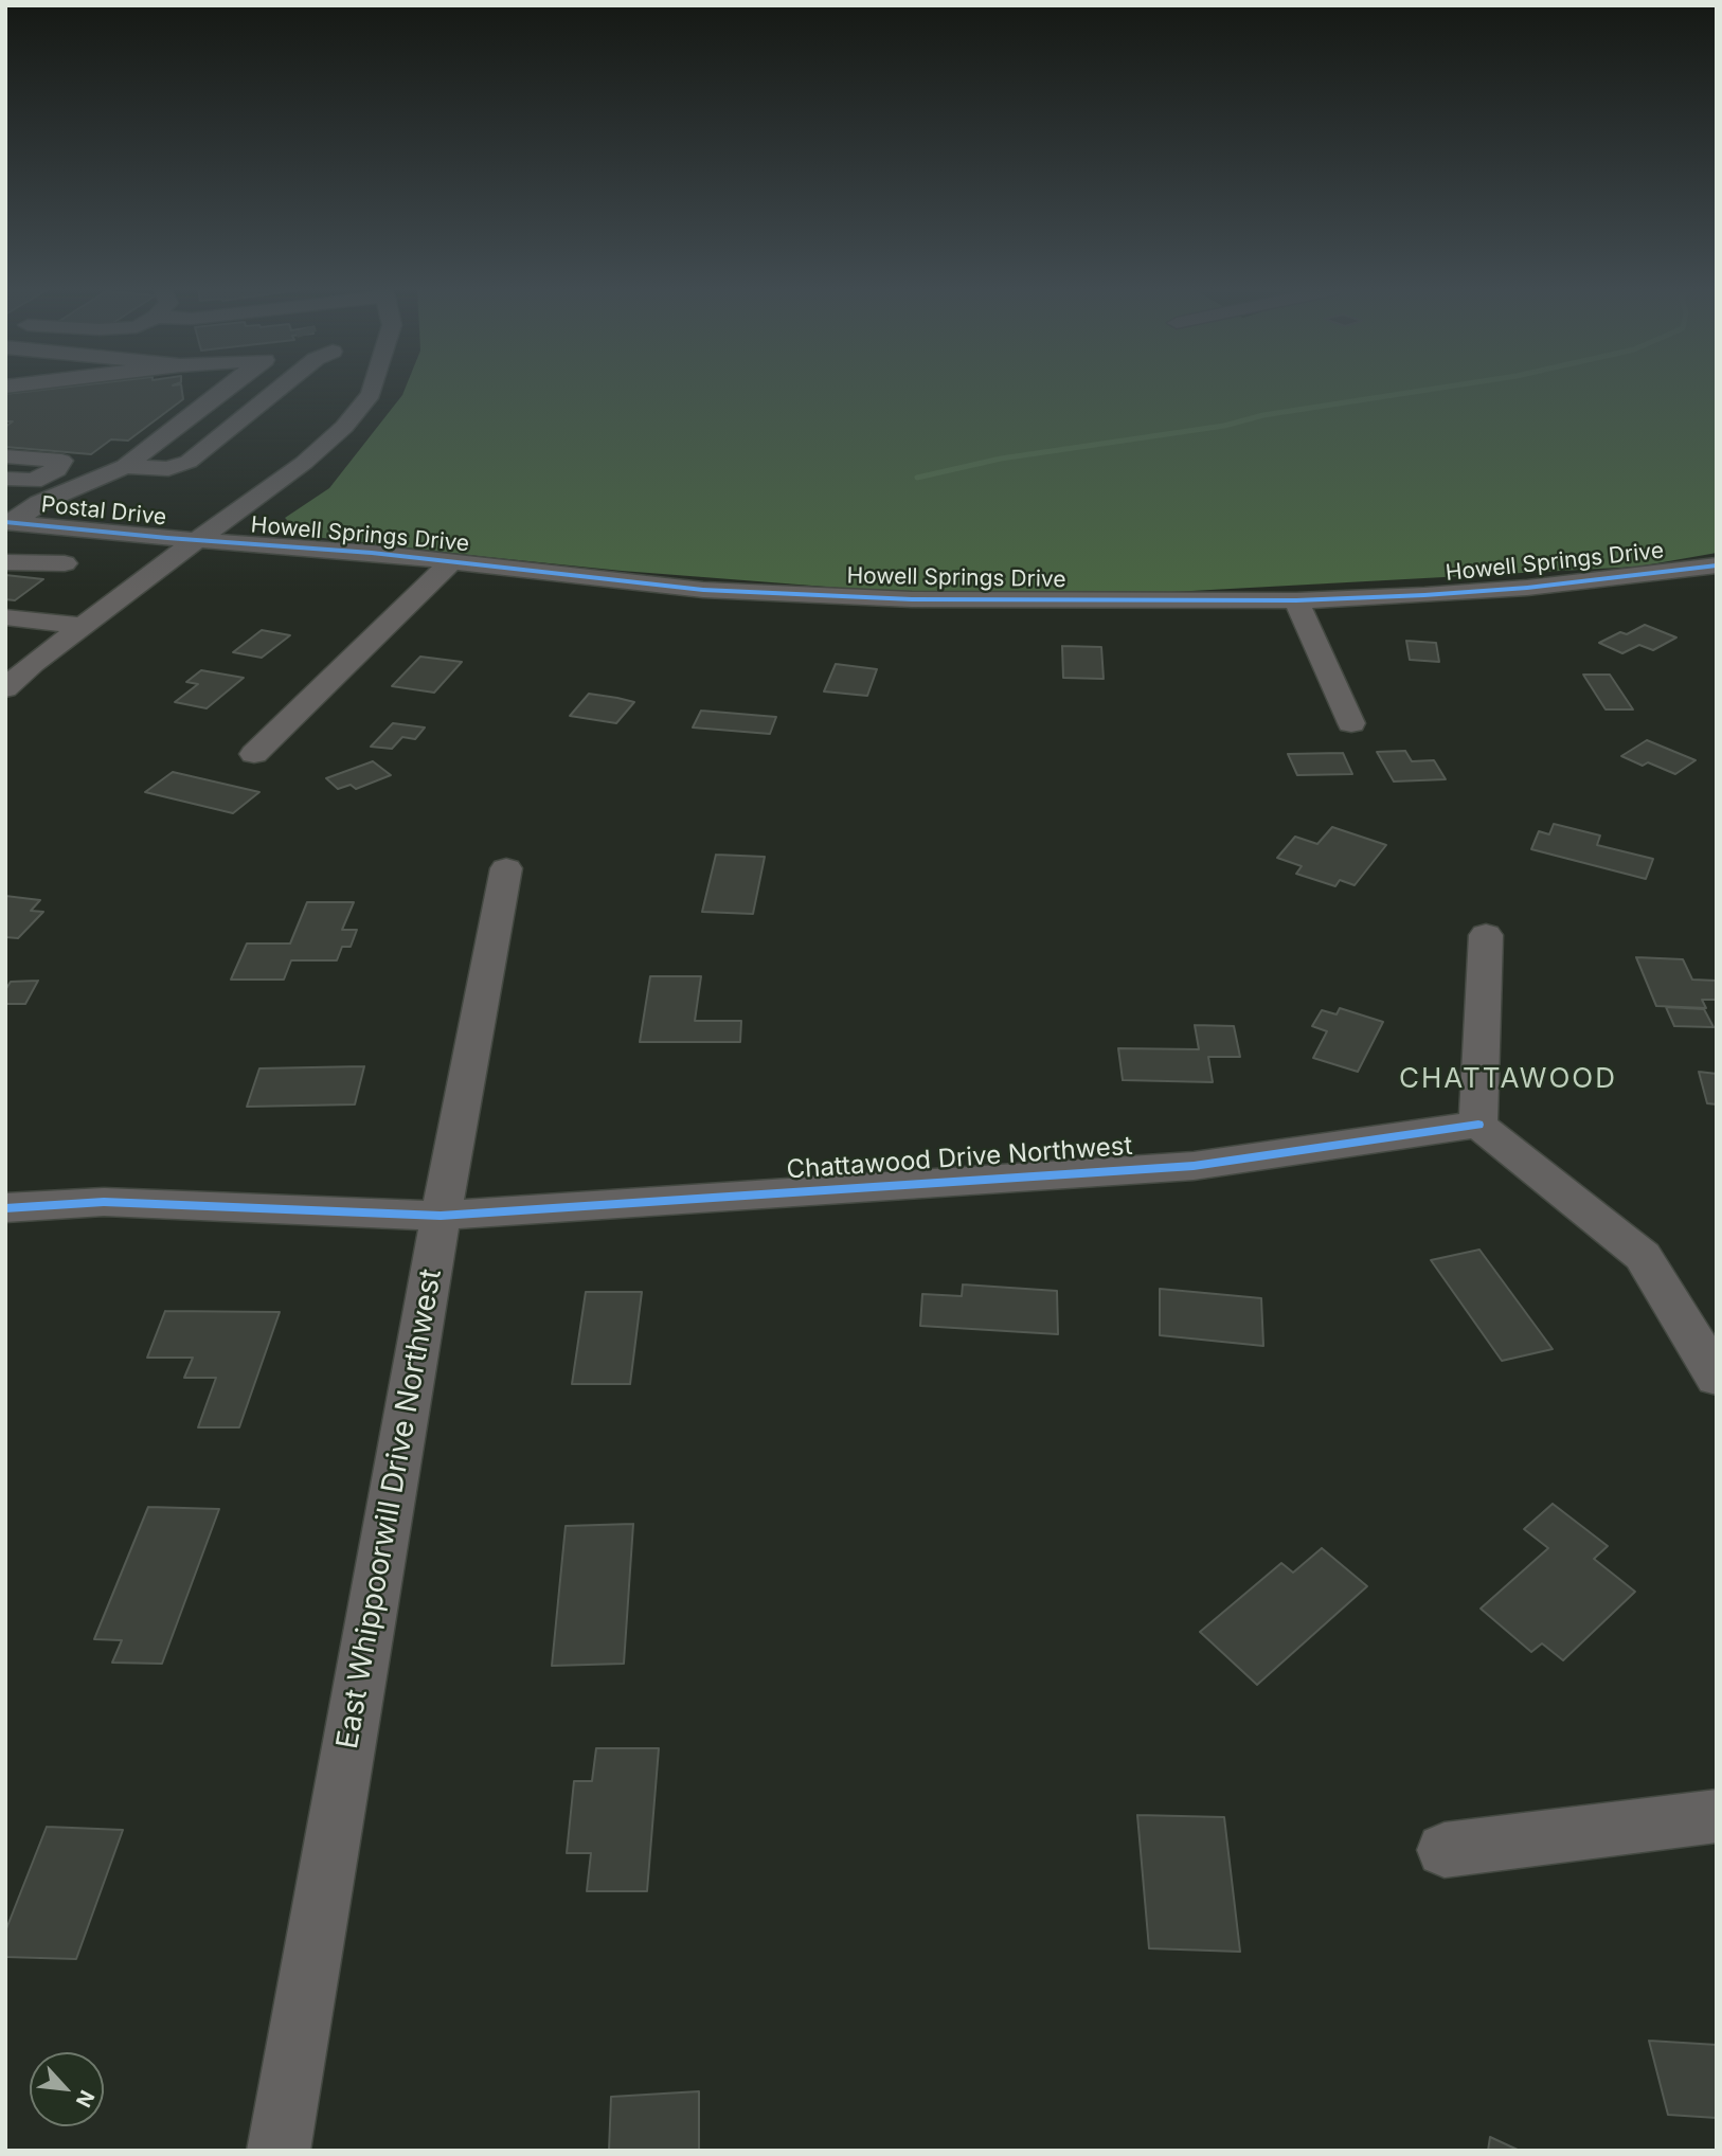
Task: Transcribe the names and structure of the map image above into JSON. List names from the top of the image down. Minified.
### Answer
{"streets":{"street":["Postal Drive","Howell Springs Drive","Chattawood Drive Northwest","East Whippoorwill Drive Northwest"]},"crossings":[["Postal Drive","Howell Springs Drive"],["Chattawood Drive Northwest","East Whippoorwill Drive Northwest"]],"districts":["CHATTAWOOD"],"north":"bottom right"}
